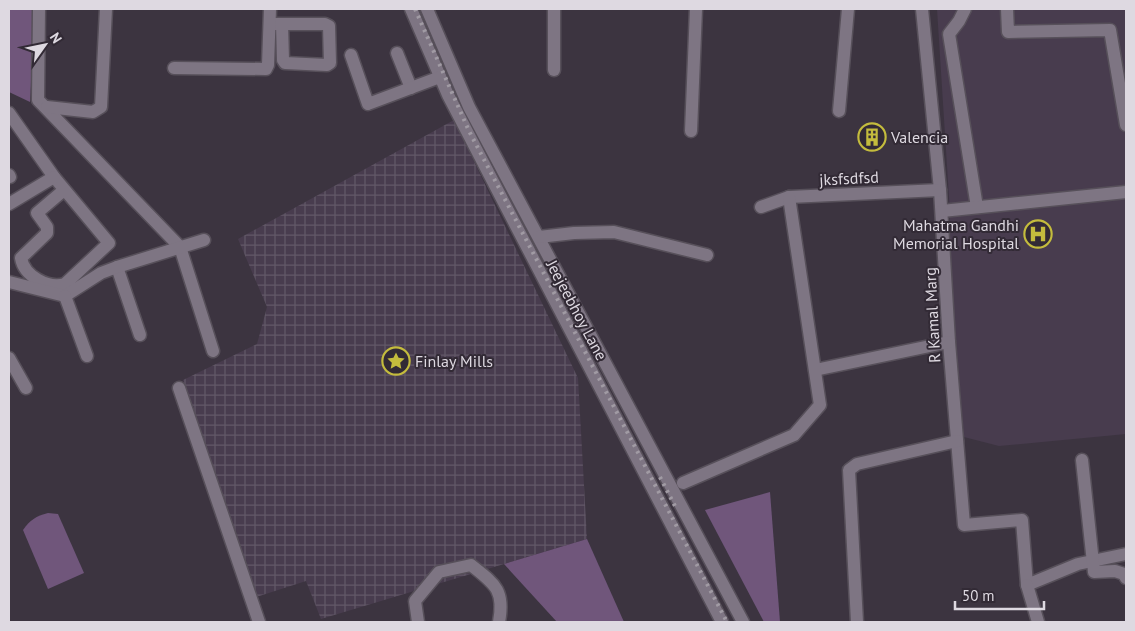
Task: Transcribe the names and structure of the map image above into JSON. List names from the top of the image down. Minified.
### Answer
{"streets":{"street":["jksfsdfsd","Jeejeebhoy Lane","R Kamal Marg"]},"crossings":[["jksfsdfsd","R Kamal Marg"]],"places":{"building":["Valencia"],"hospital":["Mahatma Gandhi Memorial Hospital"],"place":["Finlay Mills"]},"scale_bar":"50 m","north":"top right"}
